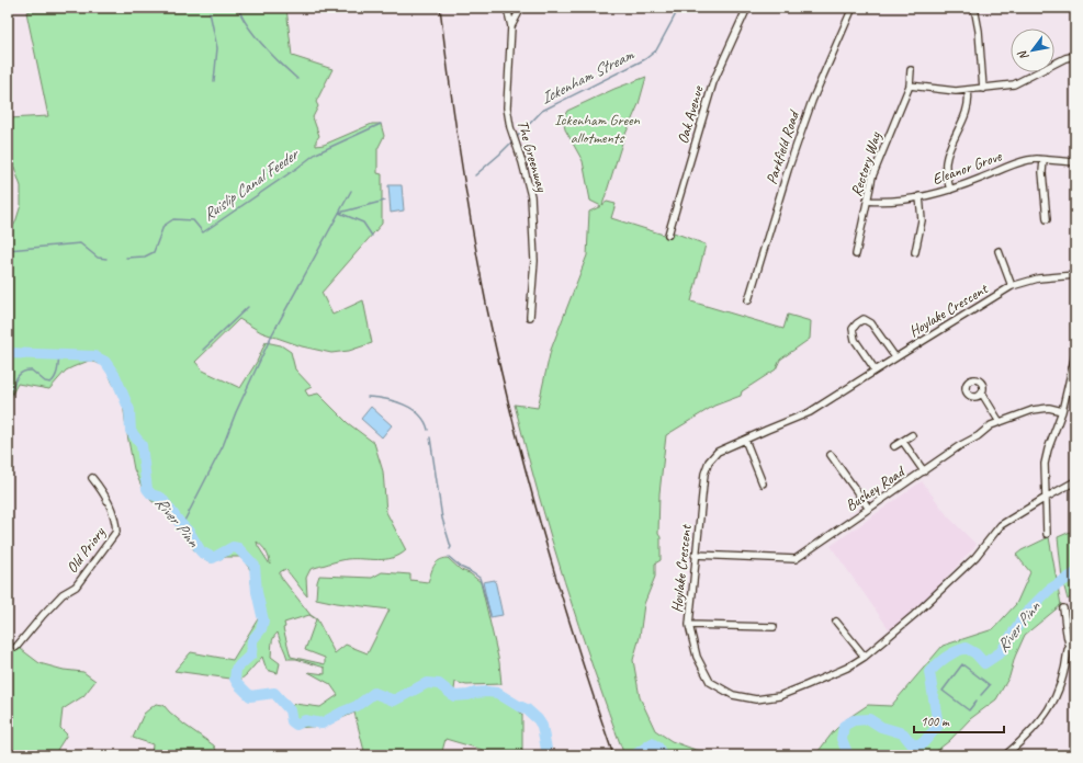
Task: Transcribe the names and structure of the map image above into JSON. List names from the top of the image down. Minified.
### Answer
{"streets":{"street":["Oak Avenue","Parkfield Road","The Greenway","Rectory Way","Eleanor Grove","Hoylake Crescent","Bushey Road","Old Priory"]},"crossings":[["Rectory Way","Eleanor Grove"],["Hoylake Crescent","Bushey Road"]],"water":["Ickenham Stream","Ruislip Canal Feeder","River Pinn"],"parks":["Ickenham Green allotments"],"scale_bar":"100 m","north":"bottom left"}
